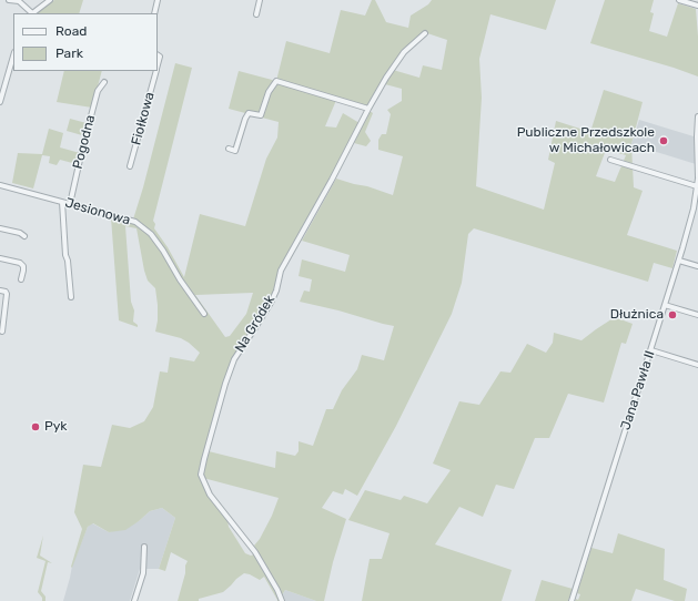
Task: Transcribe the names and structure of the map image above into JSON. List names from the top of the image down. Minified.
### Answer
{"streets":{"street":["Fiołkowa","Pogodna","Jesionowa","Na Gródek","Jana Pawła II"]},"crossings":[["Pogodna","Jesionowa"]],"places":["Publiczne Przedszkole w Michałowicach","Dłużnica","Pyk"],"legend":["Road","Park"]}
